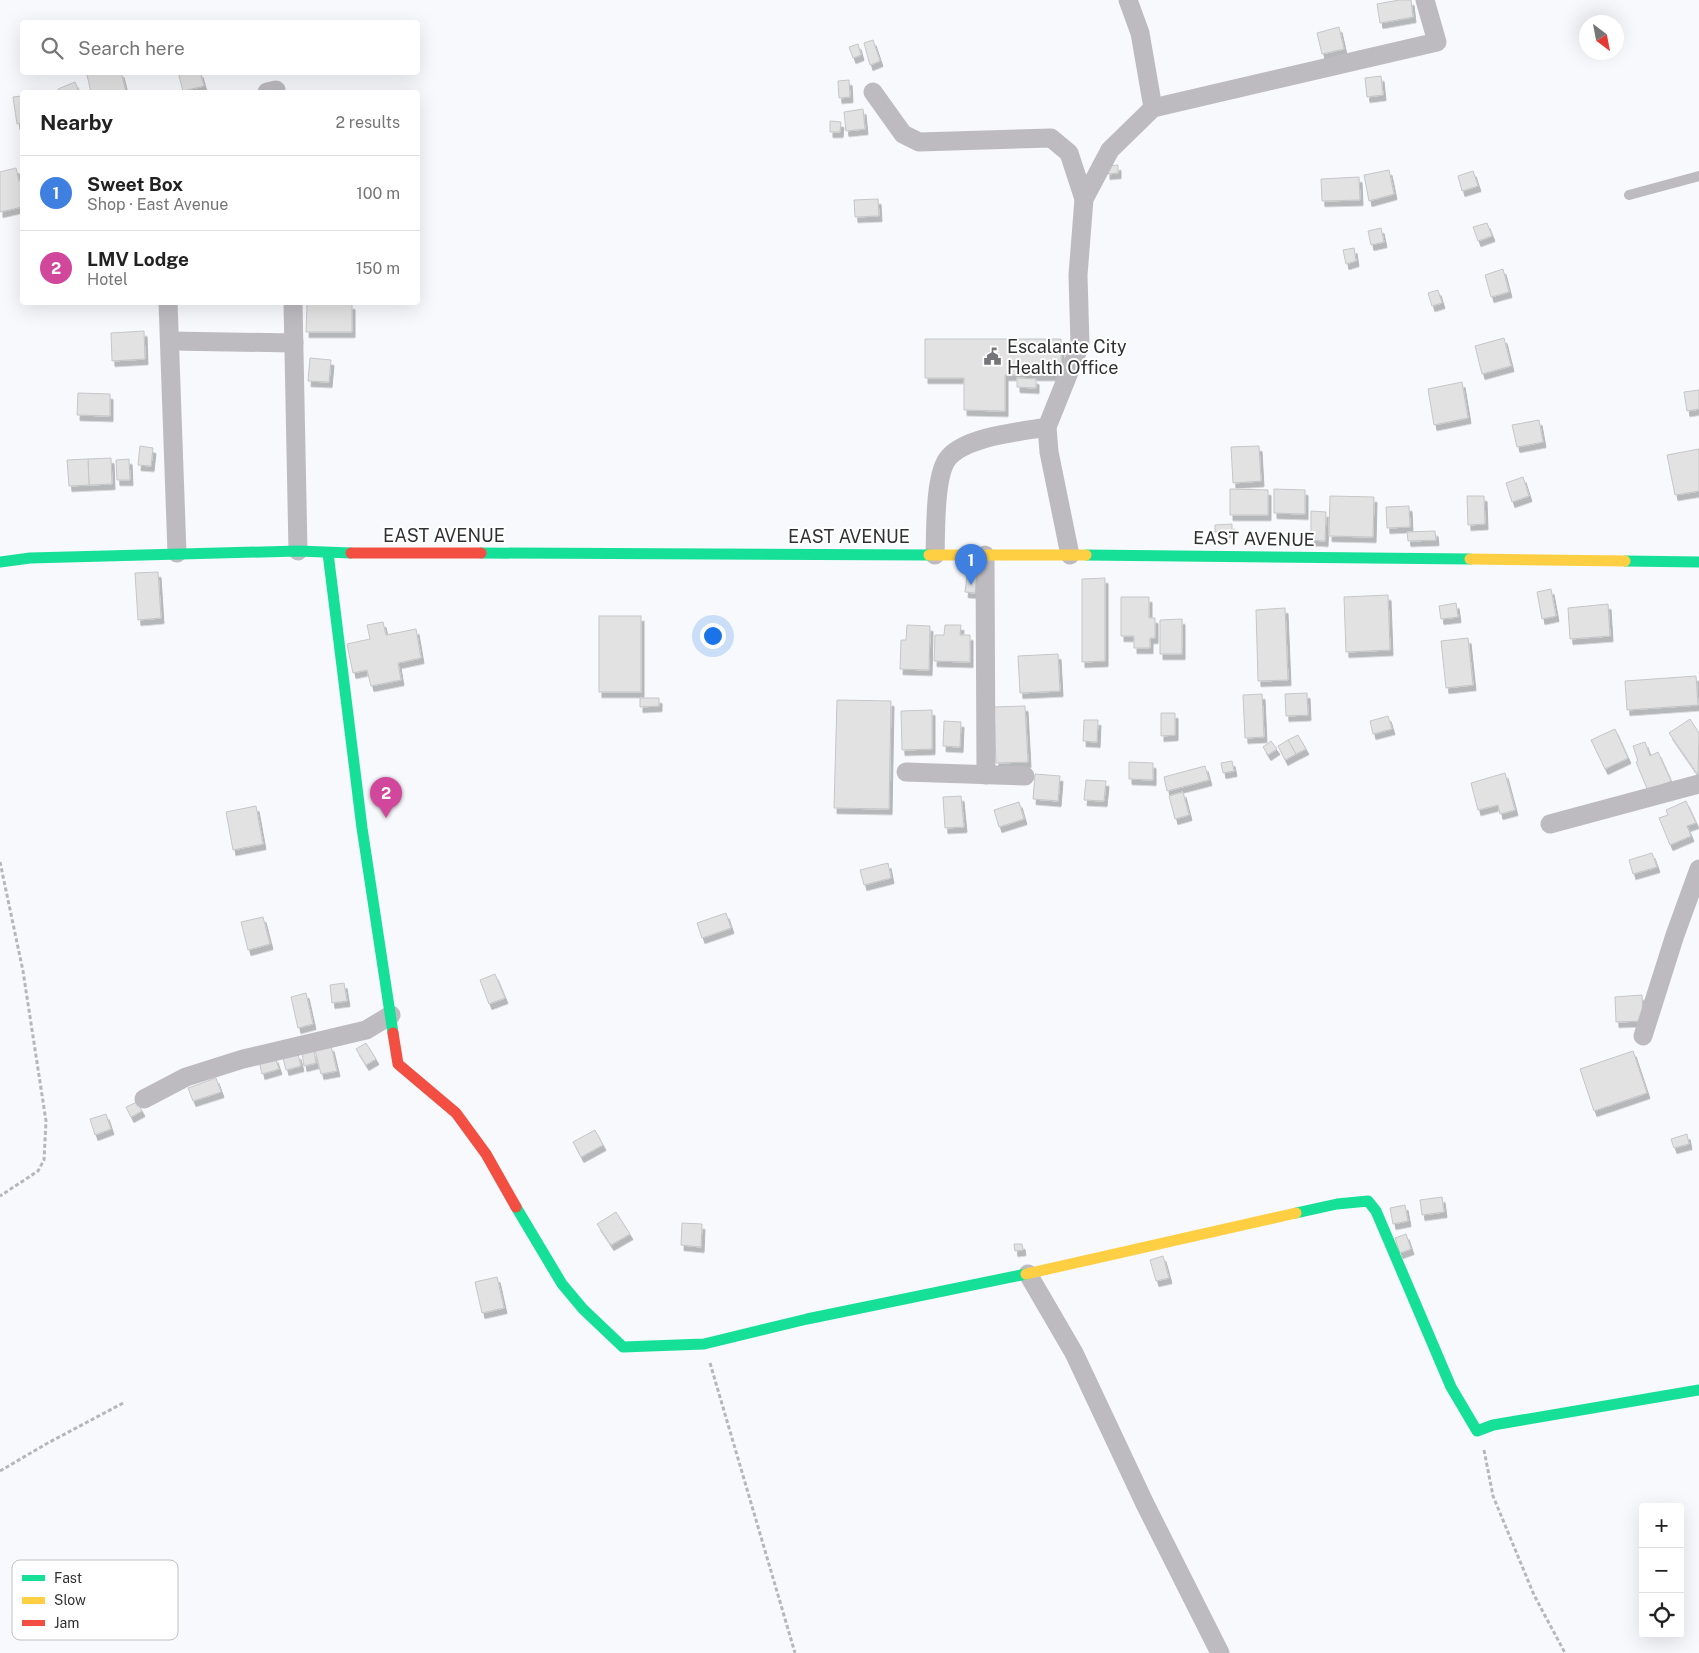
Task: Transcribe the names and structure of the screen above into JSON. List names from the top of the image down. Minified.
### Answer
{"streets":{"street":["EAST AVENUE"]},"places":{"public building":["Escalante City Health Office"]},"legend":["Fast","Slow","Jam"],"north":"bottom right","page":{"search":"Search here","heading":["Nearby","2 results"],"list":[{"mark":"1","name":"Sweet Box","note":"Shop · East Avenue","value":"100 m"},{"mark":"2","name":"LMV Lodge","note":"Hotel","value":"150 m"}],"pins":["1","2"],"map_buttons":["+","−"]}}
